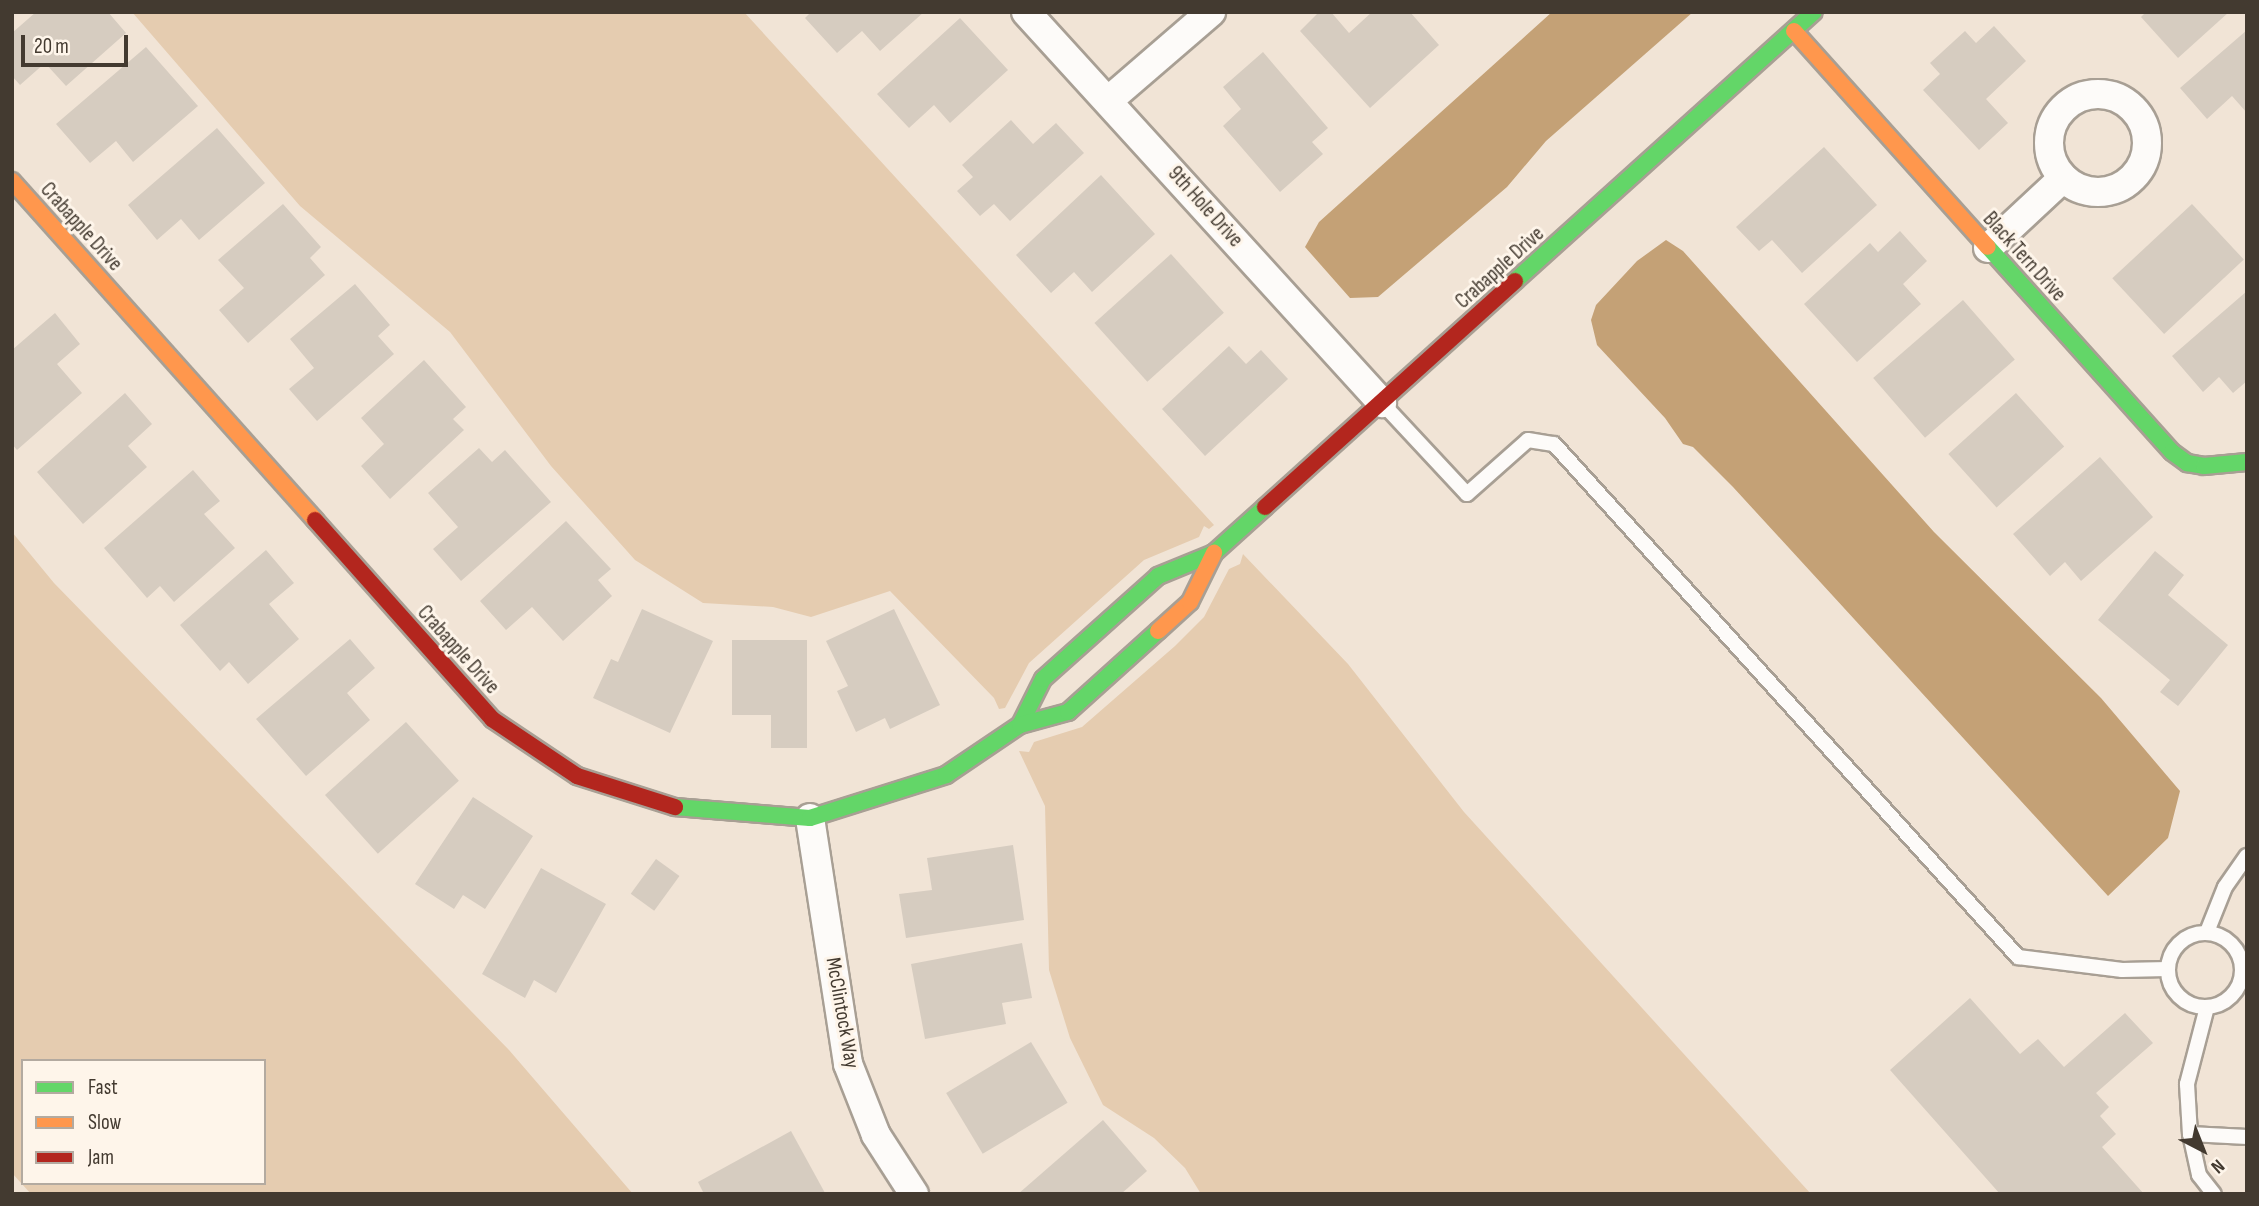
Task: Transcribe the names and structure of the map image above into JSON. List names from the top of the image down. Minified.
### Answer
{"streets":{"street":["9th Hole Drive","Crabapple Drive","Black Tern Drive","McClintock Way"]},"crossings":[["9th Hole Drive","Crabapple Drive"],["Crabapple Drive","Black Tern Drive"],["Crabapple Drive","McClintock Way"]],"legend":["Fast","Slow","Jam"],"scale_bar":"20 m","north":"bottom right"}
